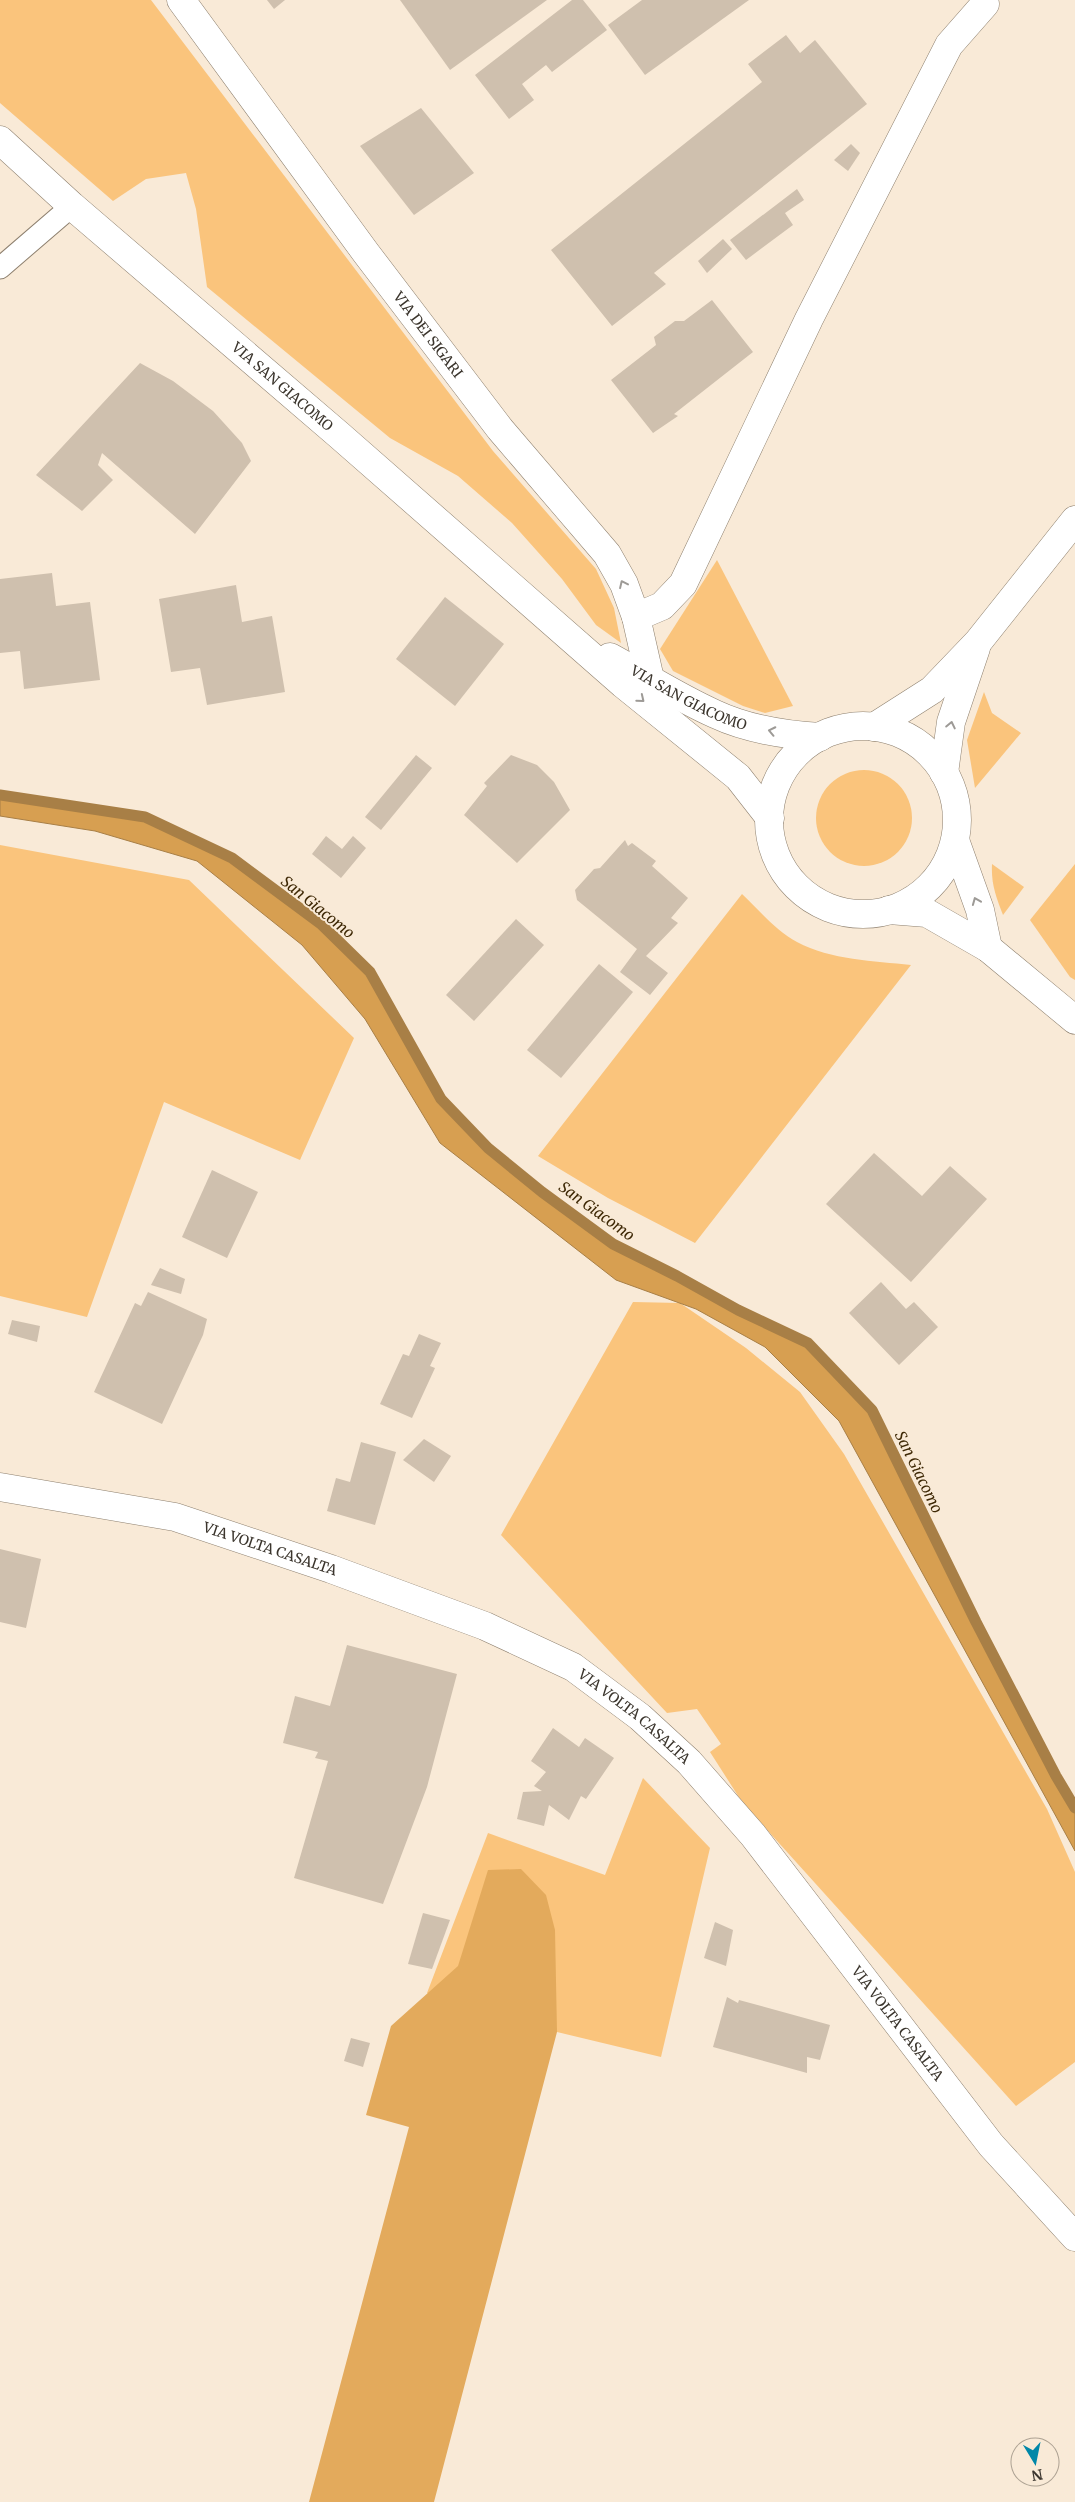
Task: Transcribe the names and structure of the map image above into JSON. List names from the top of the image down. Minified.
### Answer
{"streets":{"street":["VIA DEI SIGARI","VIA SAN GIACOMO","VIA VOLTA CASALTA"]},"crossings":[["VIA DEI SIGARI","VIA SAN GIACOMO"]],"one_way":["VIA DEI SIGARI"],"water":["San Giacomo"],"north":"bottom"}
